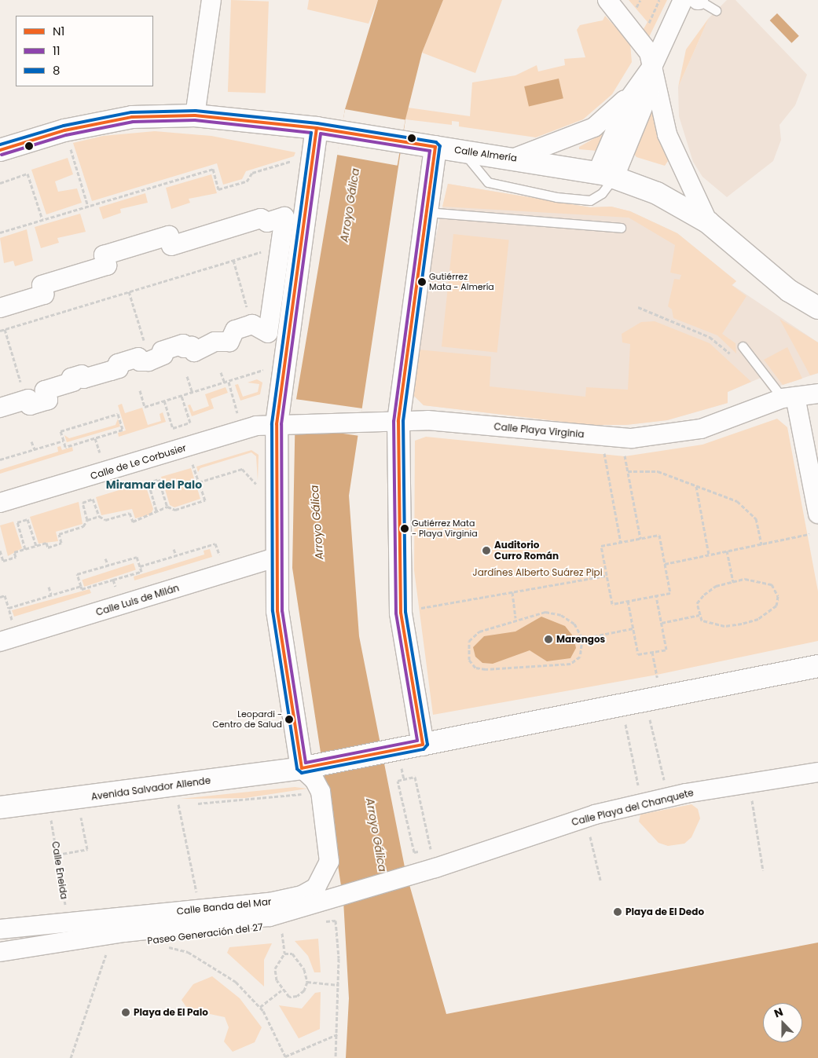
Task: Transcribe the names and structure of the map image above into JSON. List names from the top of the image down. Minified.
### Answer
{"streets":{"main road":["Calle Almería","Avenida Salvador Allende"],"street":["Calle Playa Virginia","Calle de Le Corbusier","Calle Luis de Milán","Calle Playa del Chanquete","Calle Banda del Mar"],"path":["Calle Eneida","Paseo Generación del 27"]},"crossings":[["Calle Playa Virginia","Calle de Le Corbusier"],["Avenida Salvador Allende","Calle Banda del Mar"],["Calle Playa del Chanquete","Calle Banda del Mar"],["Calle Eneida","Calle Banda del Mar"]],"districts":["Miramar del Palo"],"water":["Arroyo Gálica"],"parks":["Jardínes Alberto Suárez Pipi"],"places":["Gutiérrez Mata - Almería","Gutiérrez Mata - Playa Virginia","Auditorio Curro Román","Marengos","Leopardi - Centro de Salud","Playa de El Dedo","Playa de El Palo"],"lines":["transit line 8","transit line N1","transit line 11"],"legend":["N1","11","8"],"north":"top"}
